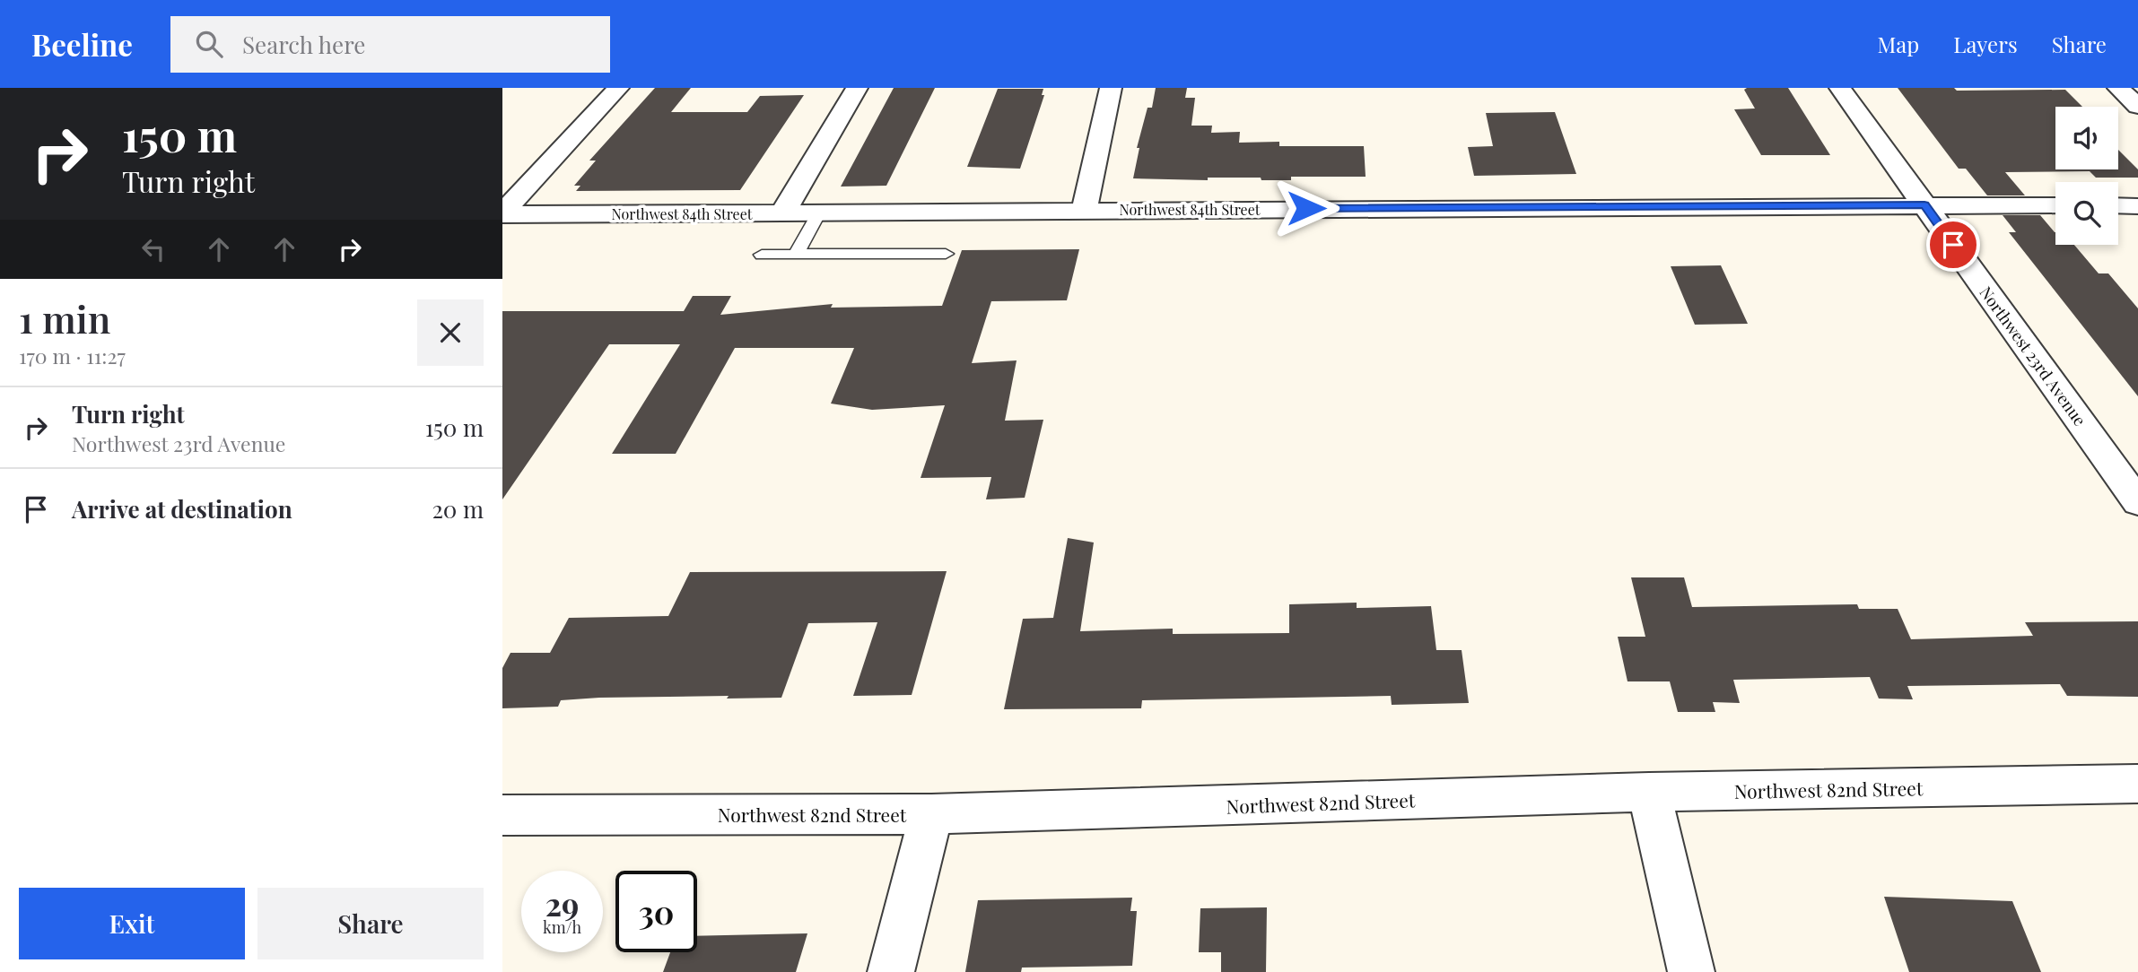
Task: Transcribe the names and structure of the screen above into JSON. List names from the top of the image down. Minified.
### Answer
{"streets":{"street":["Northwest 84th Street","Northwest 23rd Avenue","Northwest 82nd Street"]},"crossings":[["Northwest 84th Street","Northwest 23rd Avenue"]],"page":{"header":"Beeline","search":"Search here","nav":["Map","Layers","Share"],"turn":["150 m","Turn right"],"heading":["1 min","170 m · 11:27"],"list":[{"name":"Turn right","note":"Northwest 23rd Avenue","value":"150 m"},{"name":"Arrive at destination","value":"20 m"}],"speed":"29 km/h","limit":"30","buttons":["Exit","Share"]}}
